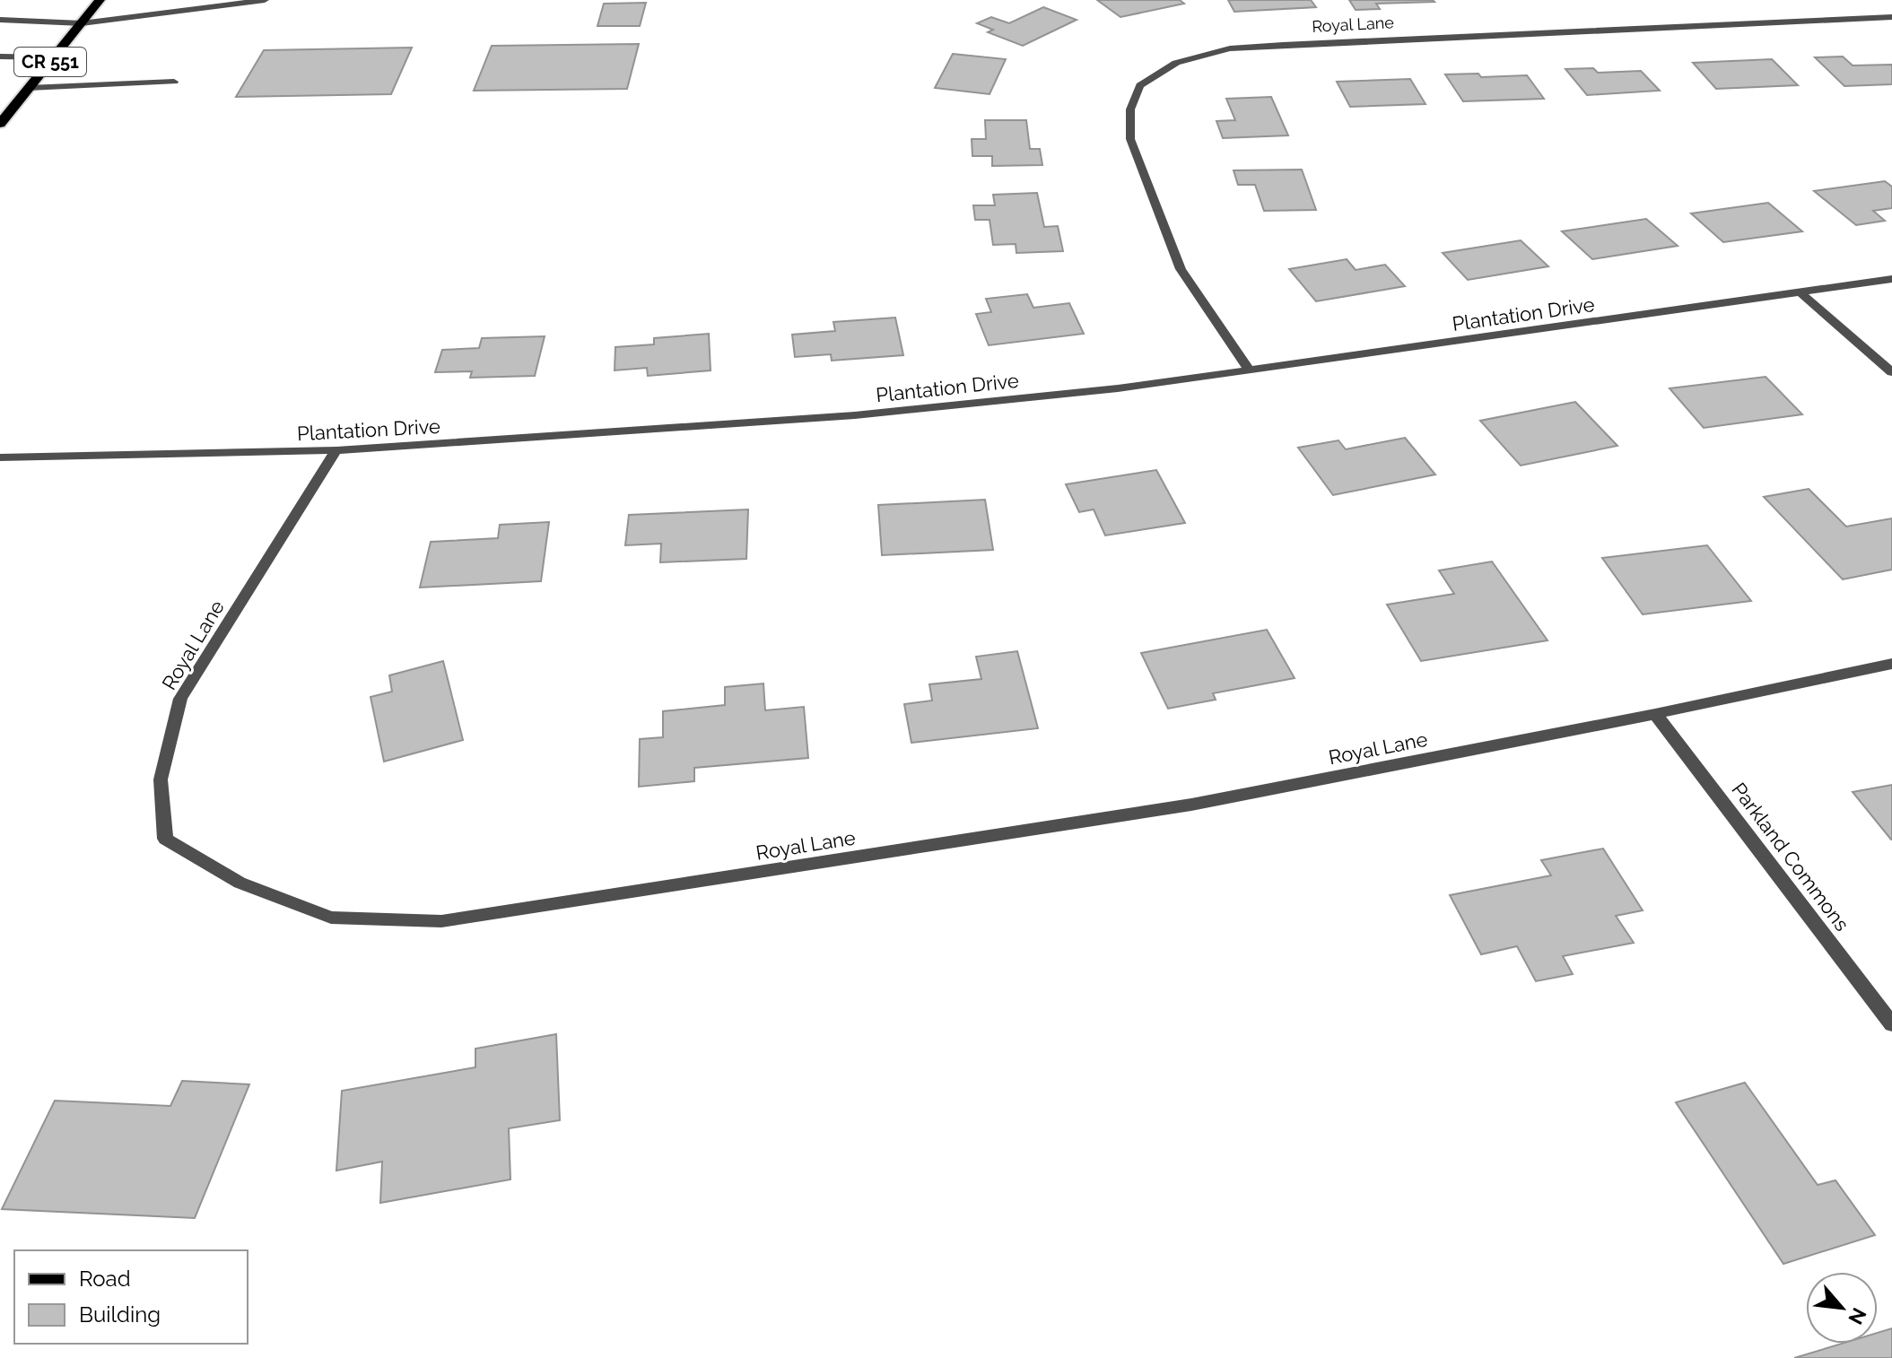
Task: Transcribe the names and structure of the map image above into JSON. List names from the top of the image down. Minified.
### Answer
{"streets":{"main road":["CR 551"],"street":["Royal Lane","Plantation Drive","Parkland Commons"]},"crossings":[["Royal Lane","Plantation Drive"],["Royal Lane","Parkland Commons"]],"legend":["Road","Building"],"north":"bottom right"}
